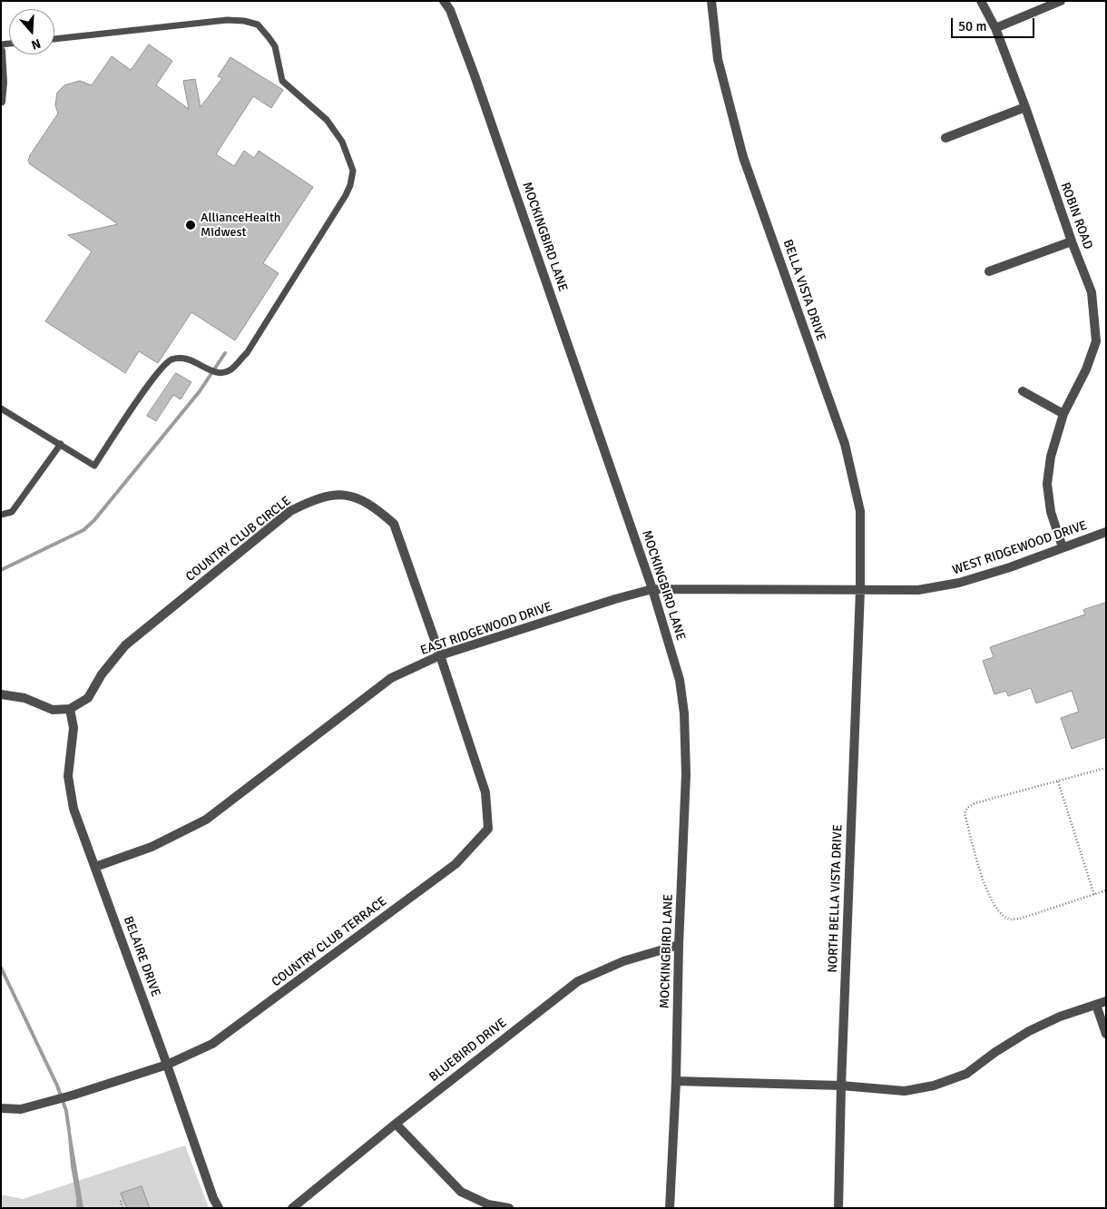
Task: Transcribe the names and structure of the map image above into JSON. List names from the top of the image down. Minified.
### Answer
{"streets":{"street":["ROBIN ROAD","MOCKINGBIRD LANE","BELLA VISTA DRIVE","COUNTRY CLUB CIRCLE","WEST RIDGEWOOD DRIVE","EAST RIDGEWOOD DRIVE","NORTH BELLA VISTA DRIVE","COUNTRY CLUB TERRACE","BELAIRE DRIVE","BLUEBIRD DRIVE"]},"crossings":[["ROBIN ROAD","WEST RIDGEWOOD DRIVE"],["MOCKINGBIRD LANE","EAST RIDGEWOOD DRIVE"],["MOCKINGBIRD LANE","BLUEBIRD DRIVE"],["BELLA VISTA DRIVE","WEST RIDGEWOOD DRIVE"],["BELLA VISTA DRIVE","EAST RIDGEWOOD DRIVE"],["BELLA VISTA DRIVE","NORTH BELLA VISTA DRIVE"],["COUNTRY CLUB CIRCLE","EAST RIDGEWOOD DRIVE"],["COUNTRY CLUB CIRCLE","COUNTRY CLUB TERRACE"],["COUNTRY CLUB CIRCLE","BELAIRE DRIVE"],["WEST RIDGEWOOD DRIVE","EAST RIDGEWOOD DRIVE"],["WEST RIDGEWOOD DRIVE","NORTH BELLA VISTA DRIVE"],["EAST RIDGEWOOD DRIVE","NORTH BELLA VISTA DRIVE"],["EAST RIDGEWOOD DRIVE","COUNTRY CLUB TERRACE"],["EAST RIDGEWOOD DRIVE","BELAIRE DRIVE"],["COUNTRY CLUB TERRACE","BELAIRE DRIVE"]],"places":["AllianceHealth Midwest"],"scale_bar":"50 m","north":"bottom"}
